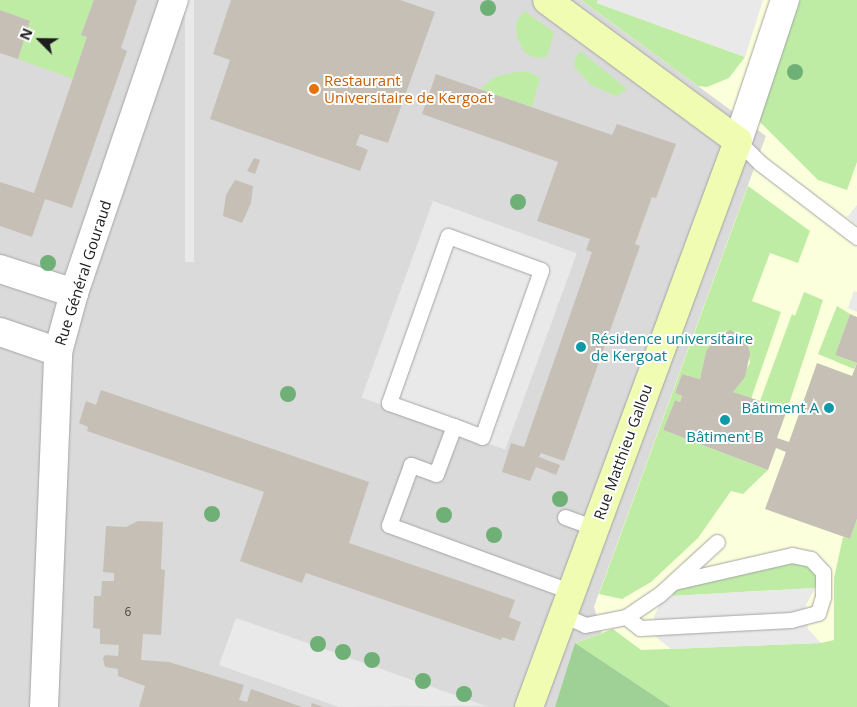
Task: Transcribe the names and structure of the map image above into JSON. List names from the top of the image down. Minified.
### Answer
{"streets":{"street":["Rue Général Gouraud","Rue Matthieu Gallou"]},"places":["Restaurant Universitaire de Kergoat","Résidence universitaire de Kergoat","Bâtiment A","Bâtiment B"],"house_numbers":["6"],"north":"top left"}
